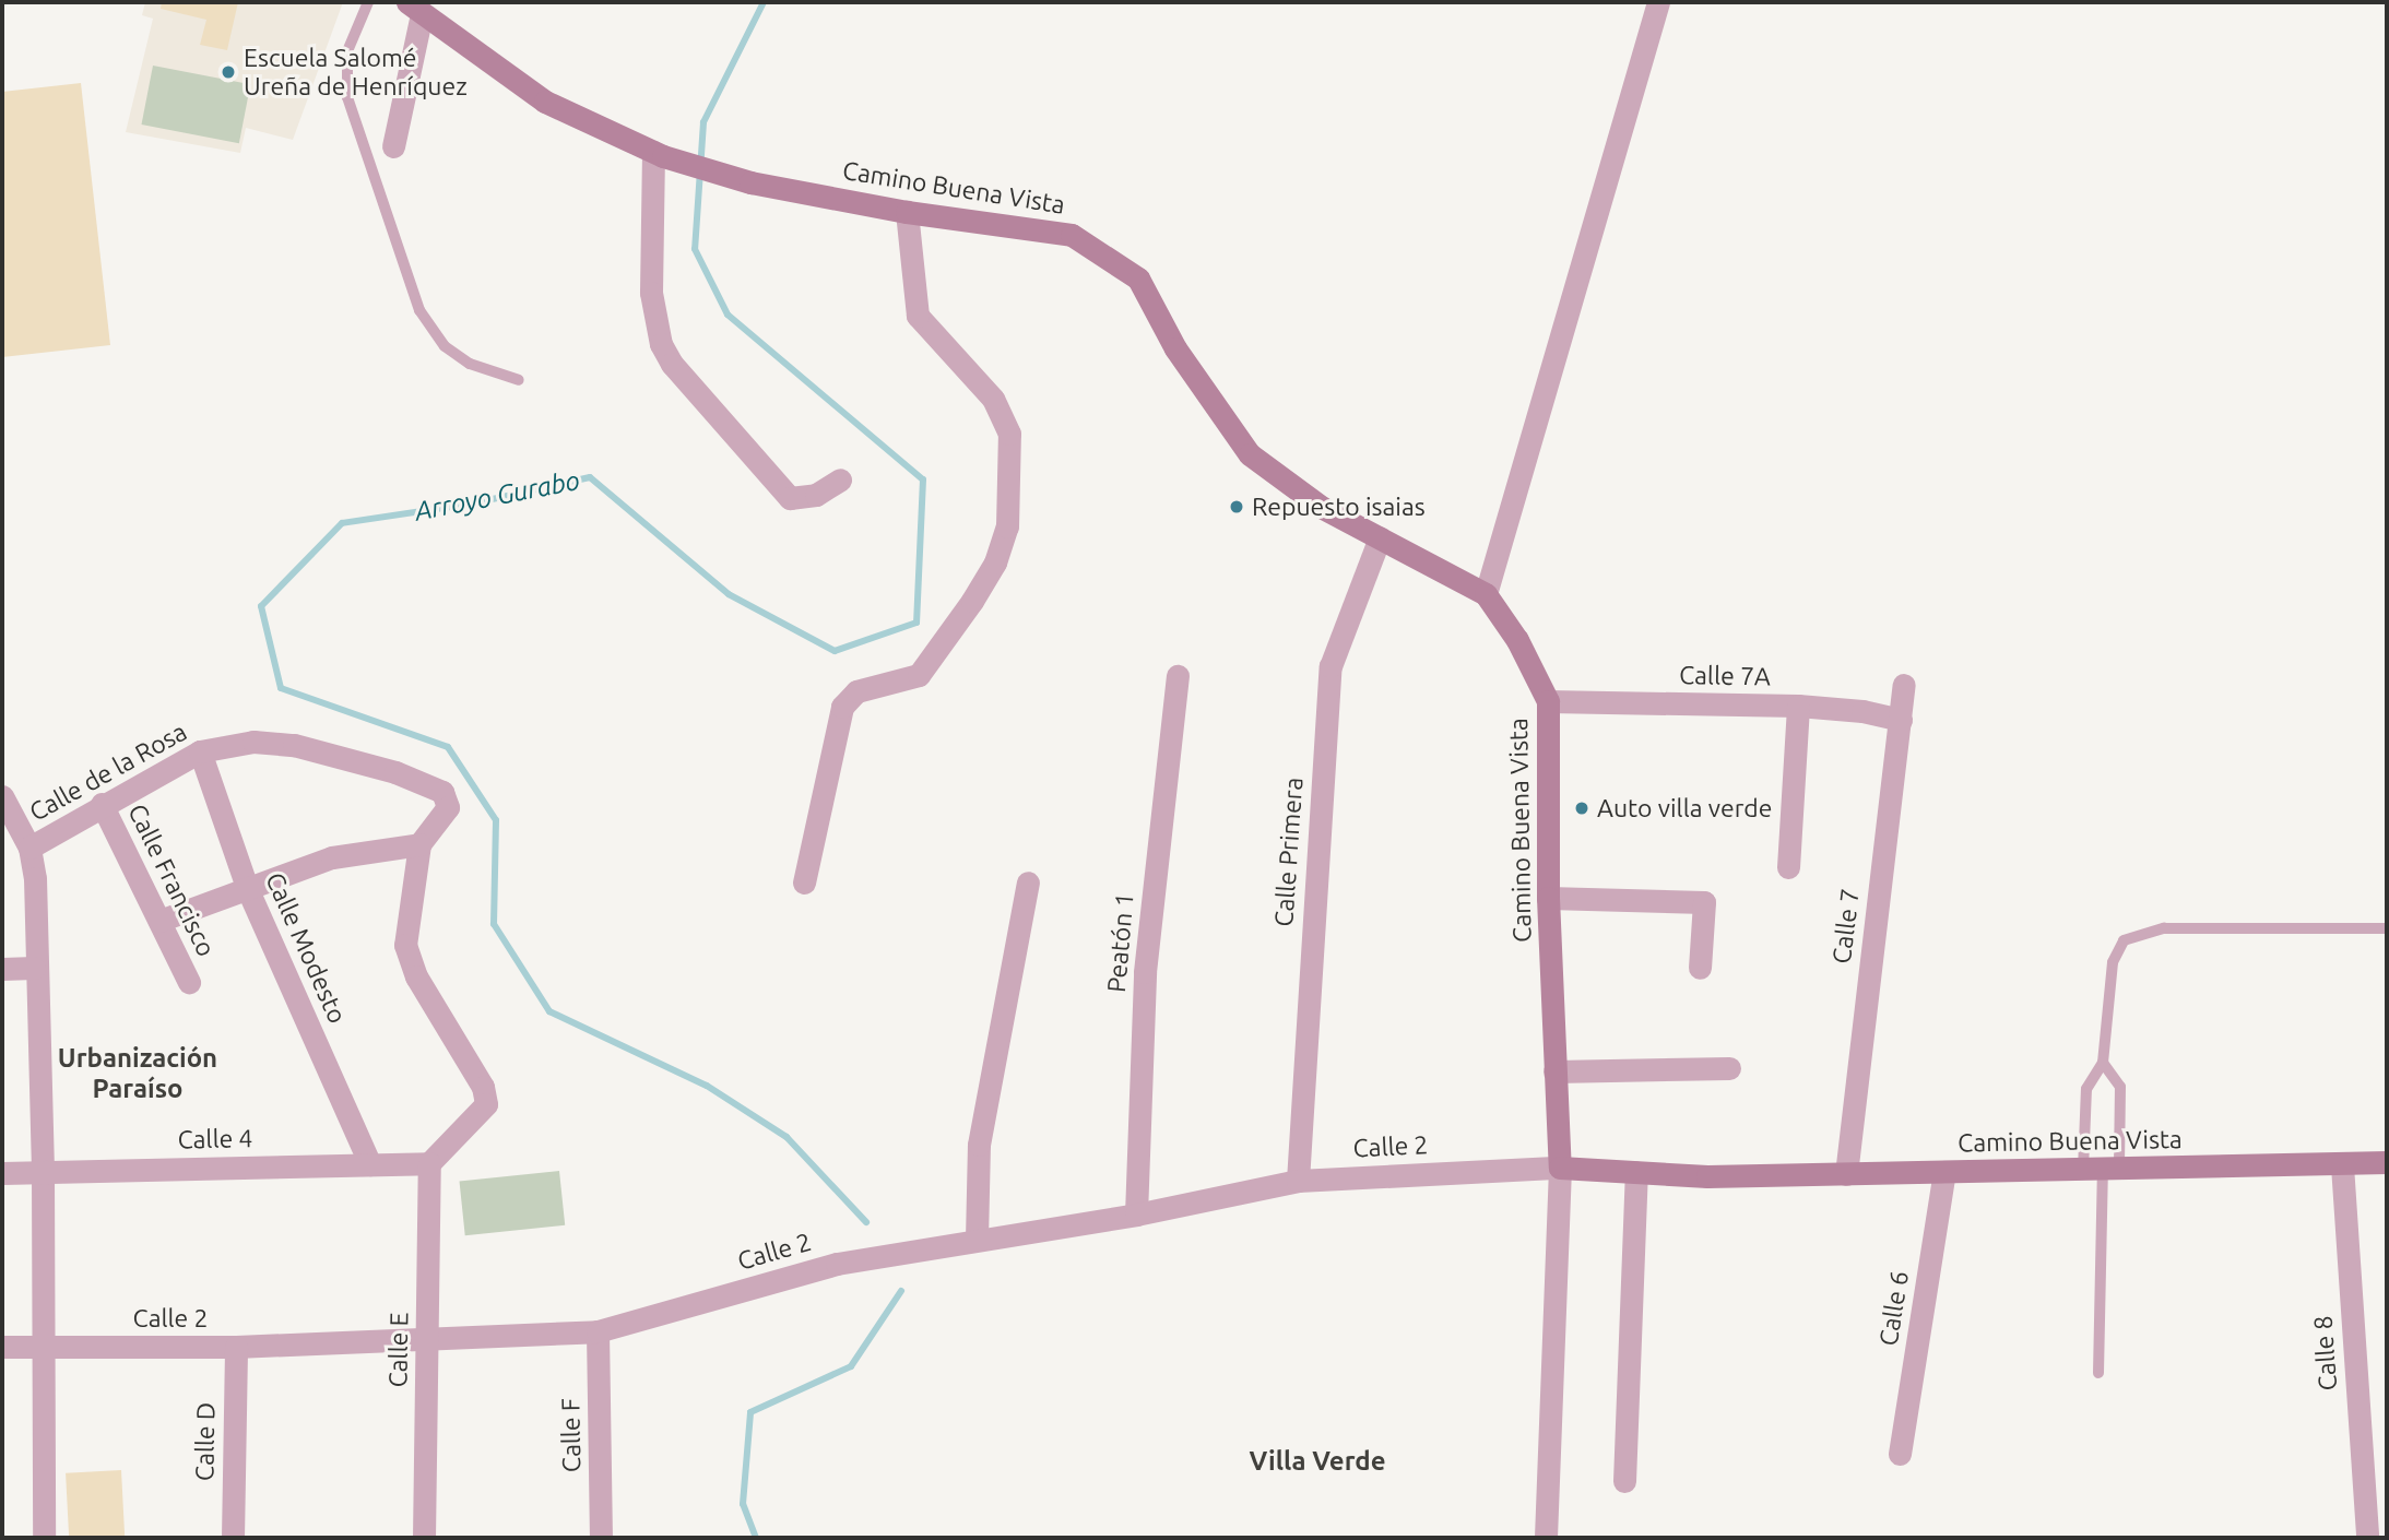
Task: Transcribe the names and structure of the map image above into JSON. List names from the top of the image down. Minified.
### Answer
{"streets":{"street":["Camino Buena Vista","Calle 7A","Calle de la Rosa","Calle Primera","Calle Francisco","Calle 7","Peatón 1","Calle Modesto","Calle 4","Calle 2","Calle 6","Calle E","Calle 8","Calle F","Calle D"]},"crossings":[["Camino Buena Vista","Calle 7A"],["Camino Buena Vista","Calle Primera"],["Camino Buena Vista","Calle 7"],["Camino Buena Vista","Calle 2"],["Camino Buena Vista","Calle 6"],["Camino Buena Vista","Calle 8"],["Calle 7A","Calle 7"],["Calle de la Rosa","Calle Francisco"],["Calle de la Rosa","Calle Modesto"],["Calle Primera","Calle 2"],["Peatón 1","Calle 2"],["Calle Modesto","Calle 4"],["Calle 4","Calle E"],["Calle 2","Calle E"],["Calle 2","Calle F"],["Calle 2","Calle D"]],"districts":["Urbanización Paraíso","Villa Verde"],"water":["Arroyo Gurabo"],"places":["Escuela Salomé Ureña de Henríquez","Repuesto isaias","Auto villa verde"]}
